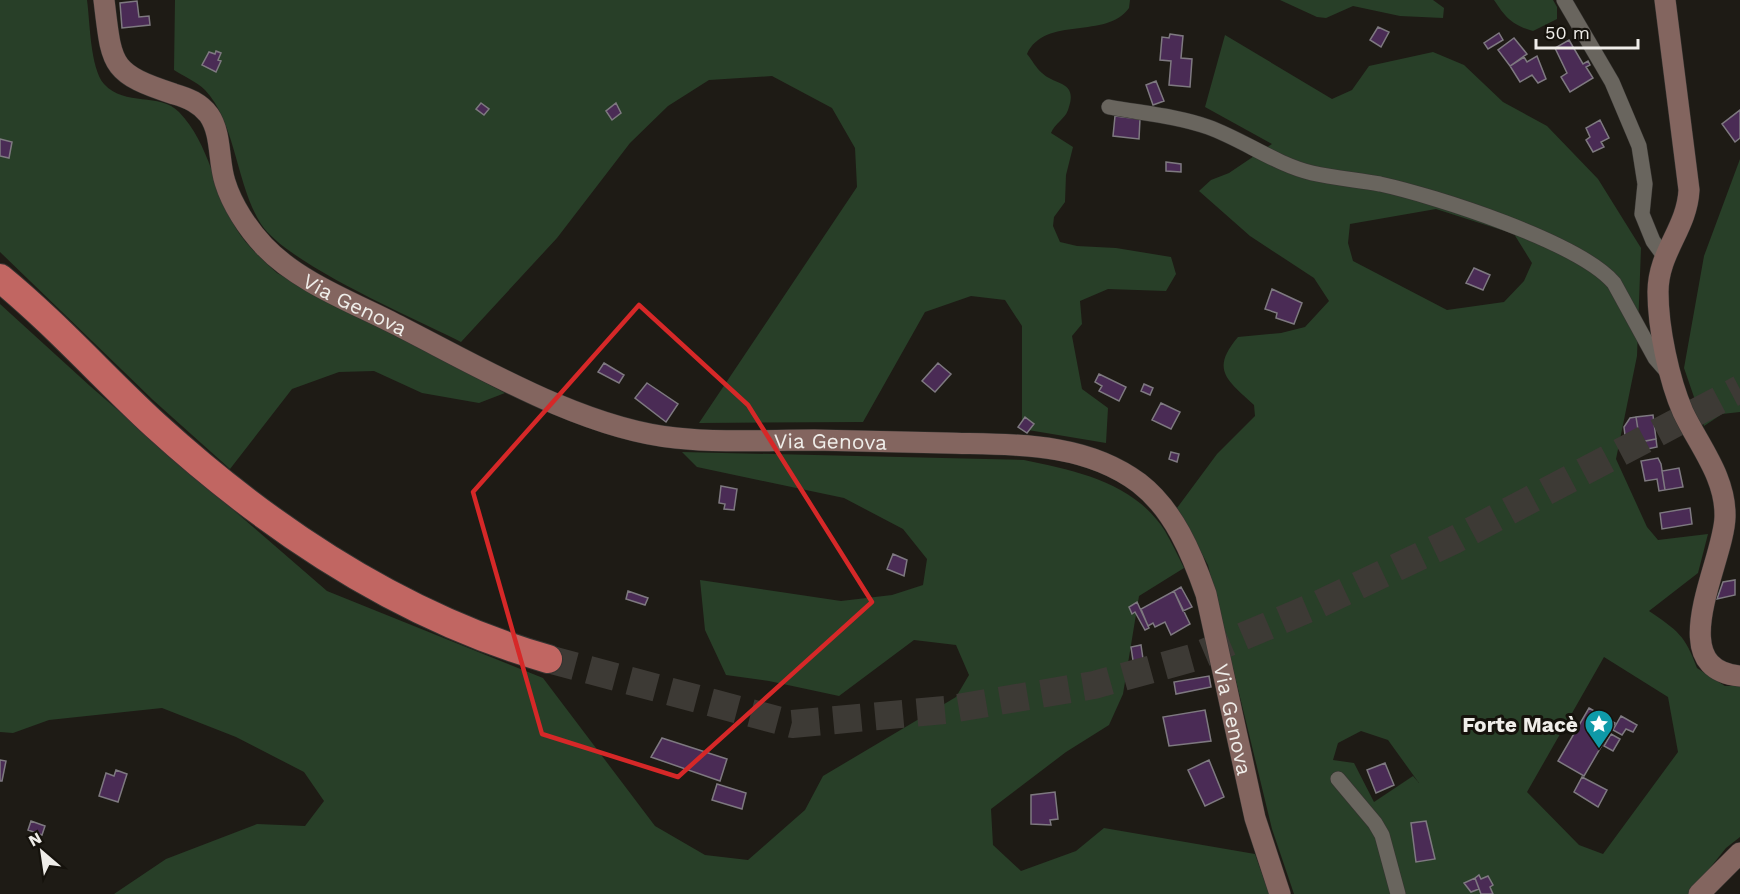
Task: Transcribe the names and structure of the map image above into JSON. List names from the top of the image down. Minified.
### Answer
{"streets":{"main road":["Via Genova"]},"places":{"place":["Forte Macè"]},"scale_bar":"50 m","north":"top left"}
